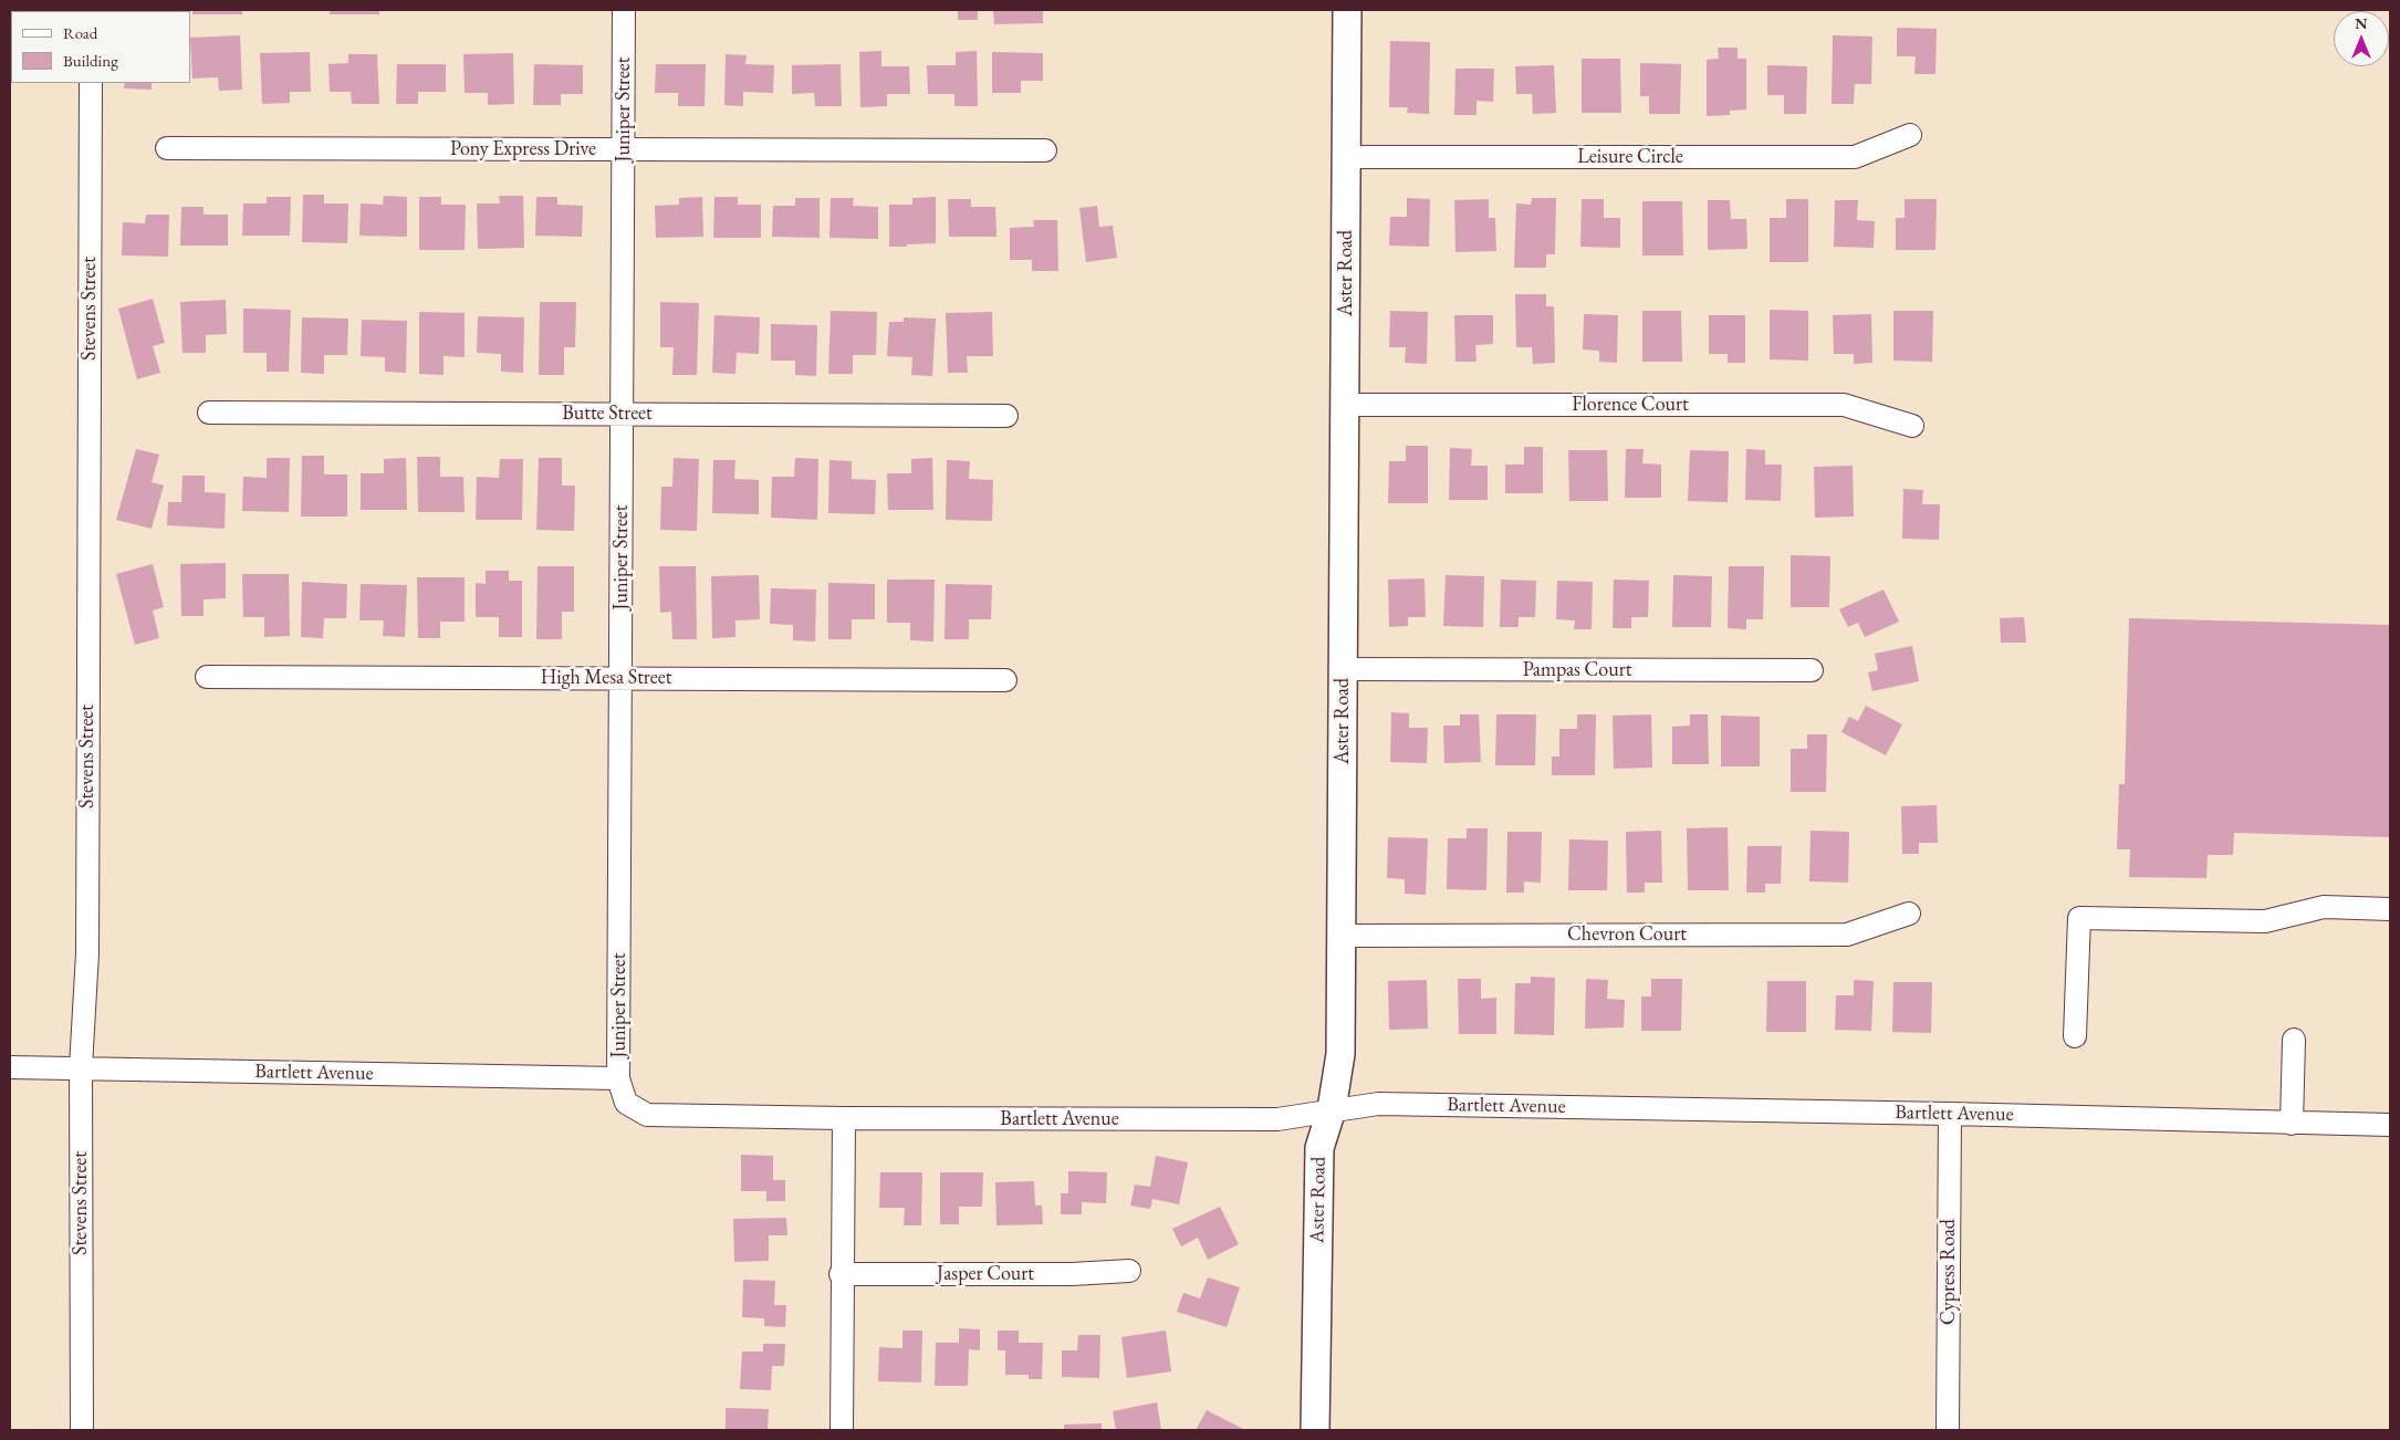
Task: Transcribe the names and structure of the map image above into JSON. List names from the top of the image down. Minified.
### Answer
{"streets":{"main road":["Aster Road"],"street":["Juniper Street","Pony Express Drive","Leisure Circle","Stevens Street","Florence Court","Butte Street","Pampas Court","High Mesa Street","Chevron Court","Bartlett Avenue","Cypress Road","Jasper Court"]},"crossings":[["Juniper Street","Pony Express Drive"],["Juniper Street","Butte Street"],["Juniper Street","High Mesa Street"],["Juniper Street","Bartlett Avenue"],["Leisure Circle","Aster Road"],["Aster Road","Florence Court"],["Aster Road","Pampas Court"],["Aster Road","Chevron Court"],["Aster Road","Bartlett Avenue"],["Stevens Street","Bartlett Avenue"],["Bartlett Avenue","Cypress Road"]],"legend":["Road","Building"],"north":"top"}
